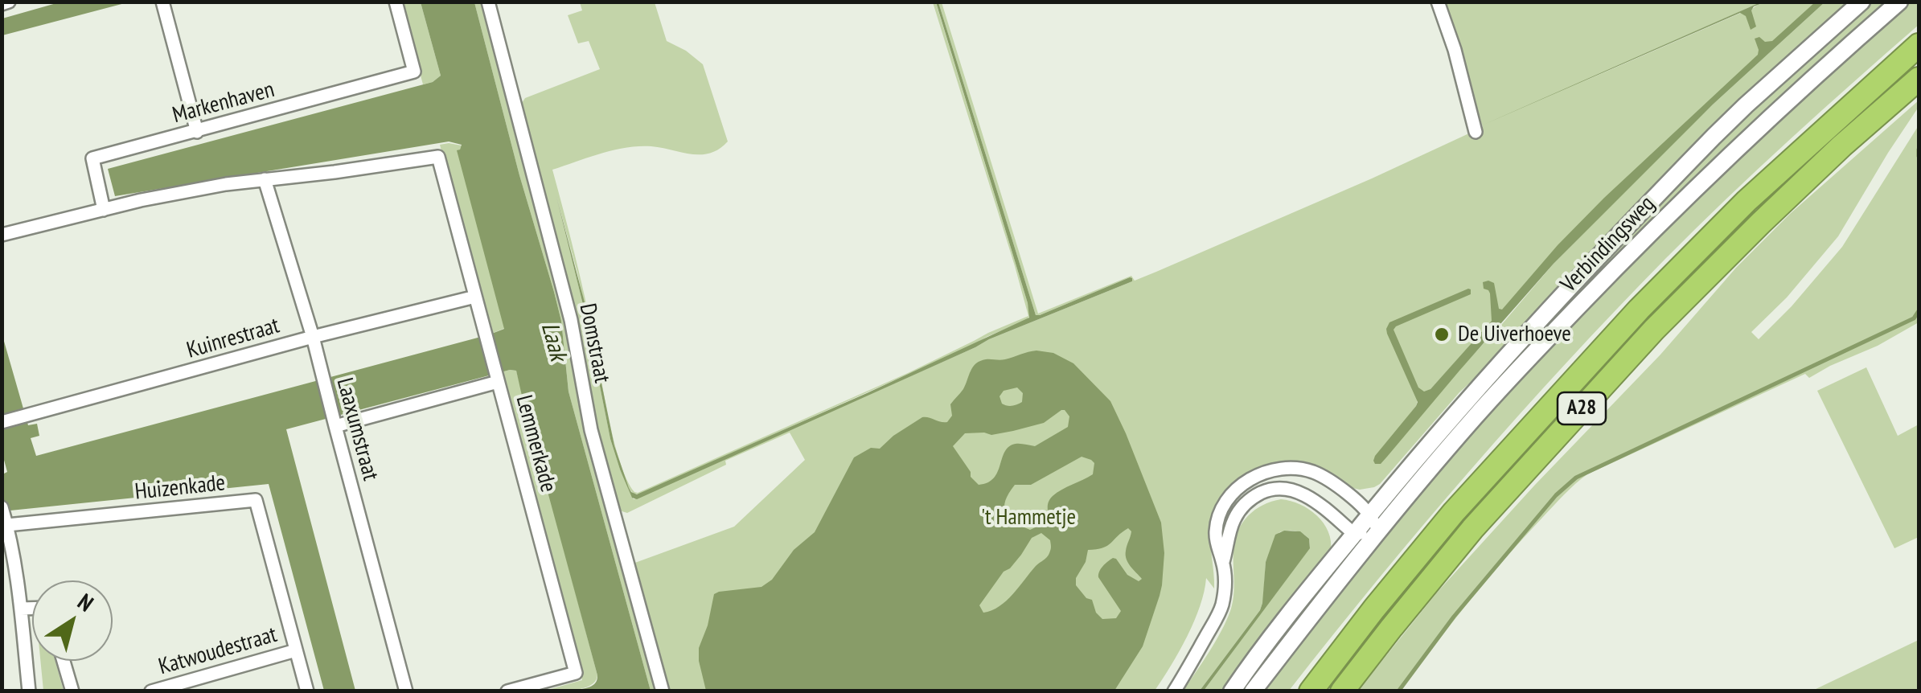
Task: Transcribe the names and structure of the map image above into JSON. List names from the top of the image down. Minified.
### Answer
{"streets":{"highway":["A28"],"main road":["Verbindingsweg"],"street":["Markenhaven","Kuinrestraat","Domstraat","Laaxumstraat","Lemmerkade","Huizenkade","Katwoudestraat"]},"crossings":[["Kuinrestraat","Laaxumstraat"],["Kuinrestraat","Lemmerkade"],["Laaxumstraat","Lemmerkade"],["Huizenkade","Katwoudestraat"]],"water":["Laak"],"parks":["'t Hammetje"],"places":["De Uiverhoeve"],"north":"top right"}
